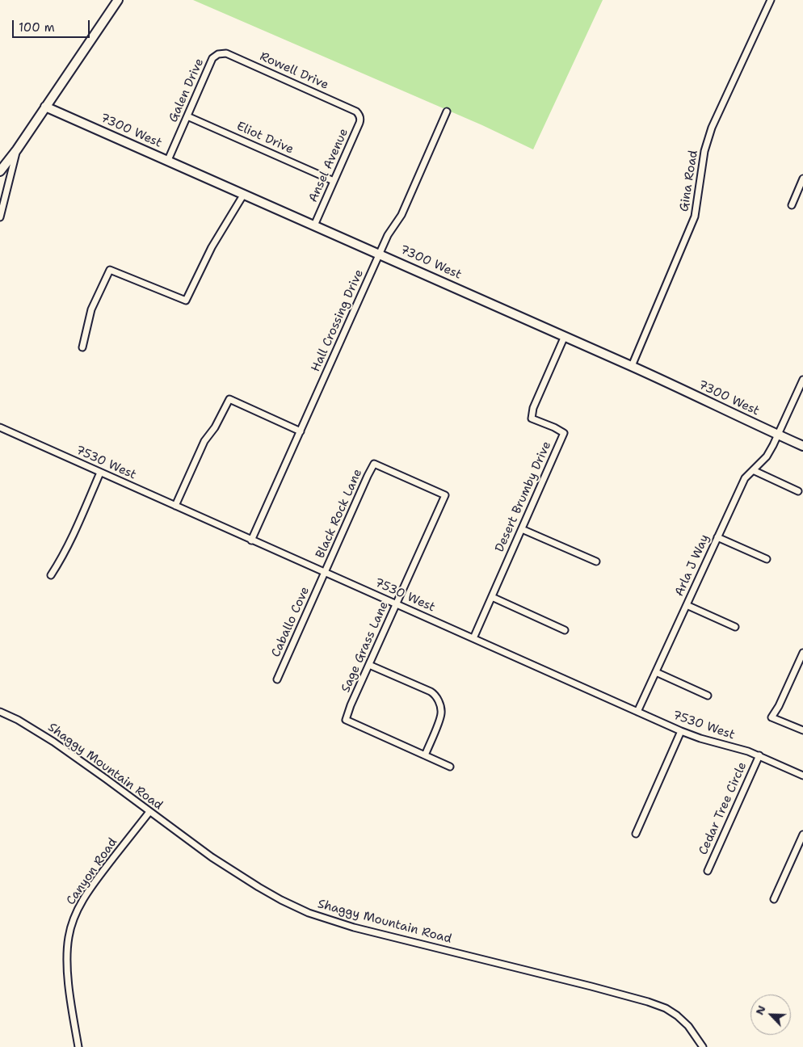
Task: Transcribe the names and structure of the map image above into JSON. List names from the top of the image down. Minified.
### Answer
{"streets":{"street":["Rowell Drive","Galen Drive","7300 West","Eliot Drive","Ansel Avenue","Gina Road","Hall Crossing Drive","7530 West","Desert Brumby Drive","Black Rock Lane","Arla J Way","Caballo Cove","Sage Grass Lane","Shaggy Mountain Road","Cedar Tree Circle","Canyon Road"]},"crossings":[["Rowell Drive","Galen Drive"],["Rowell Drive","Ansel Avenue"],["Galen Drive","7300 West"],["Galen Drive","Eliot Drive"],["7300 West","Ansel Avenue"],["7300 West","Gina Road"],["7300 West","Hall Crossing Drive"],["7300 West","Desert Brumby Drive"],["7300 West","Arla J Way"],["Eliot Drive","Ansel Avenue"],["Hall Crossing Drive","7530 West"],["7530 West","Desert Brumby Drive"],["7530 West","Black Rock Lane"],["7530 West","Arla J Way"],["7530 West","Caballo Cove"],["7530 West","Sage Grass Lane"],["7530 West","Cedar Tree Circle"],["Black Rock Lane","Caballo Cove"],["Black Rock Lane","Sage Grass Lane"],["Shaggy Mountain Road","Canyon Road"]],"scale_bar":"100 m","north":"top left"}
